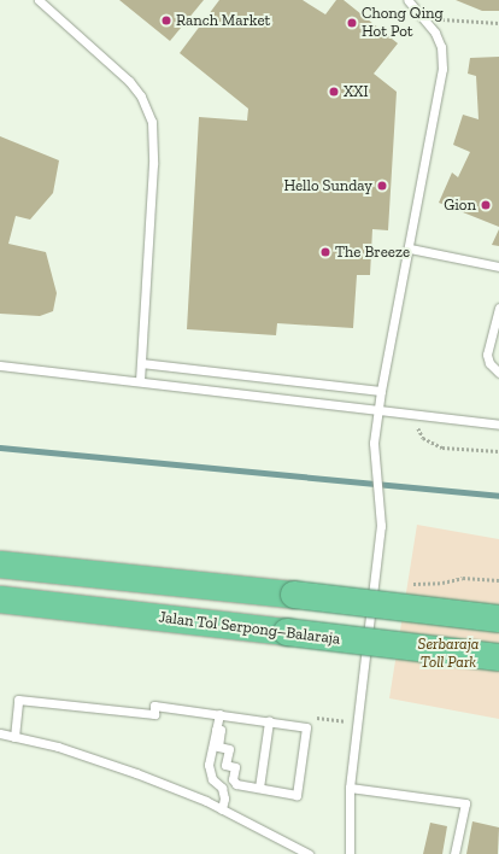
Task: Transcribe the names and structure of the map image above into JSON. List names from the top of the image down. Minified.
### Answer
{"streets":{"highway":["Jalan Tol Serpong–Balaraja"]},"parks":["Serbaraja Toll Park"],"places":["Ranch Market","Chong Qing Hot Pot","XXI","Hello Sunday","Gion","The Breeze"]}
